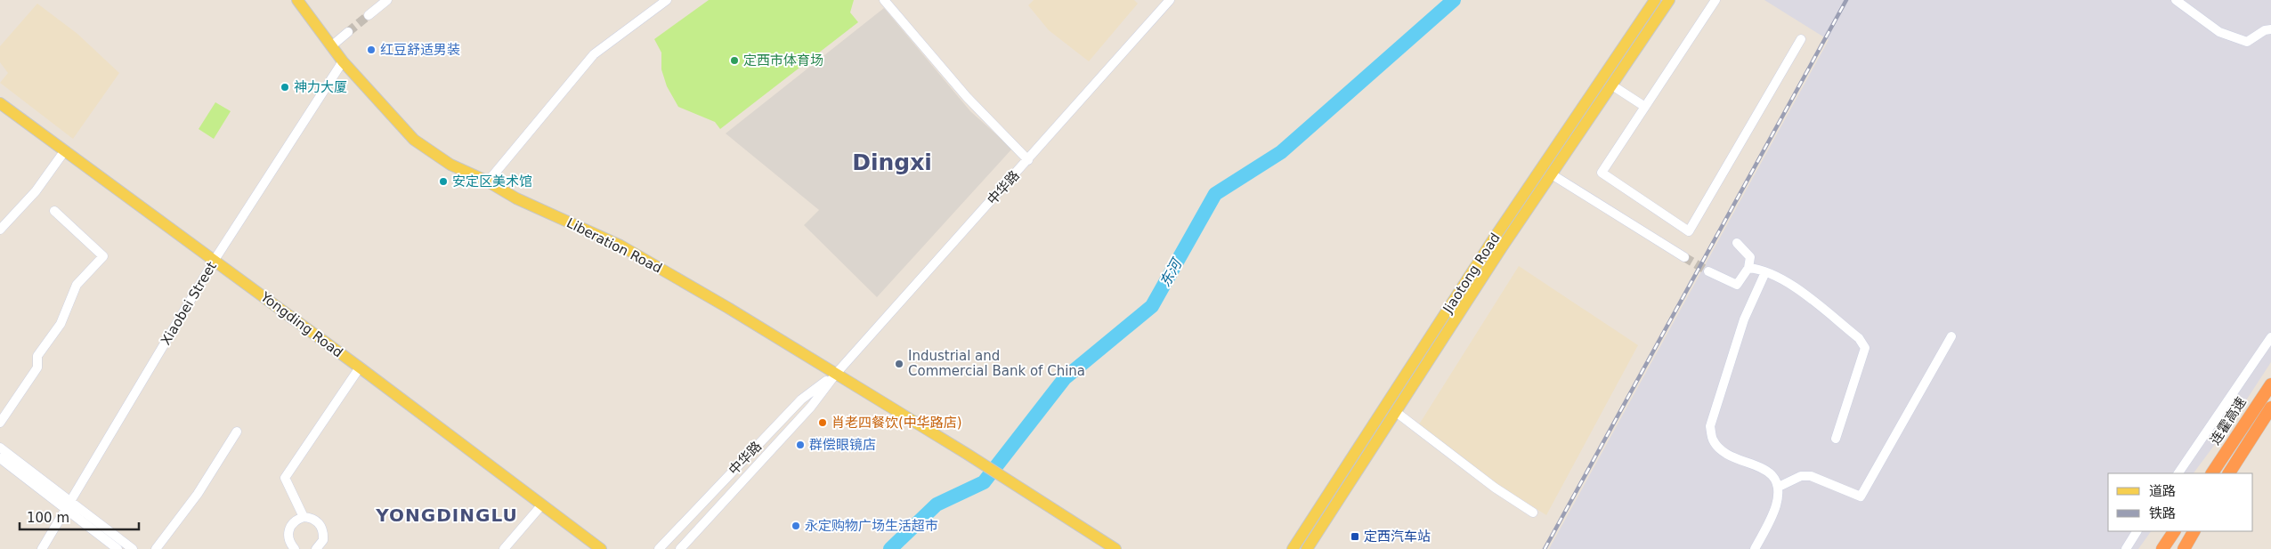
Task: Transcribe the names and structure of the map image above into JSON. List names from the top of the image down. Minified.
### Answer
{"streets":{"highway":["连霍高速"],"main road":["Liberation Road","Jiaotong Road","Yongding Road"],"street":["中华路","Xiaobei Street"]},"crossings":[["中华路","Liberation Road"],["Liberation Road","Xiaobei Street"],["Xiaobei Street","Yongding Road"]],"districts":["Dingxi","YONGDINGLU"],"water":["东河"],"places":{"other":["红豆舒适男装","定西市体育场","神力大厦","安定区美术馆","Industrial and Commercial Bank of China","肖老四餐饮(中华路店)","群偿眼镜店","永定购物广场生活超市"],"transit":["定西汽车站"]},"legend":["道路","铁路"],"scale_bar":"100 m"}
